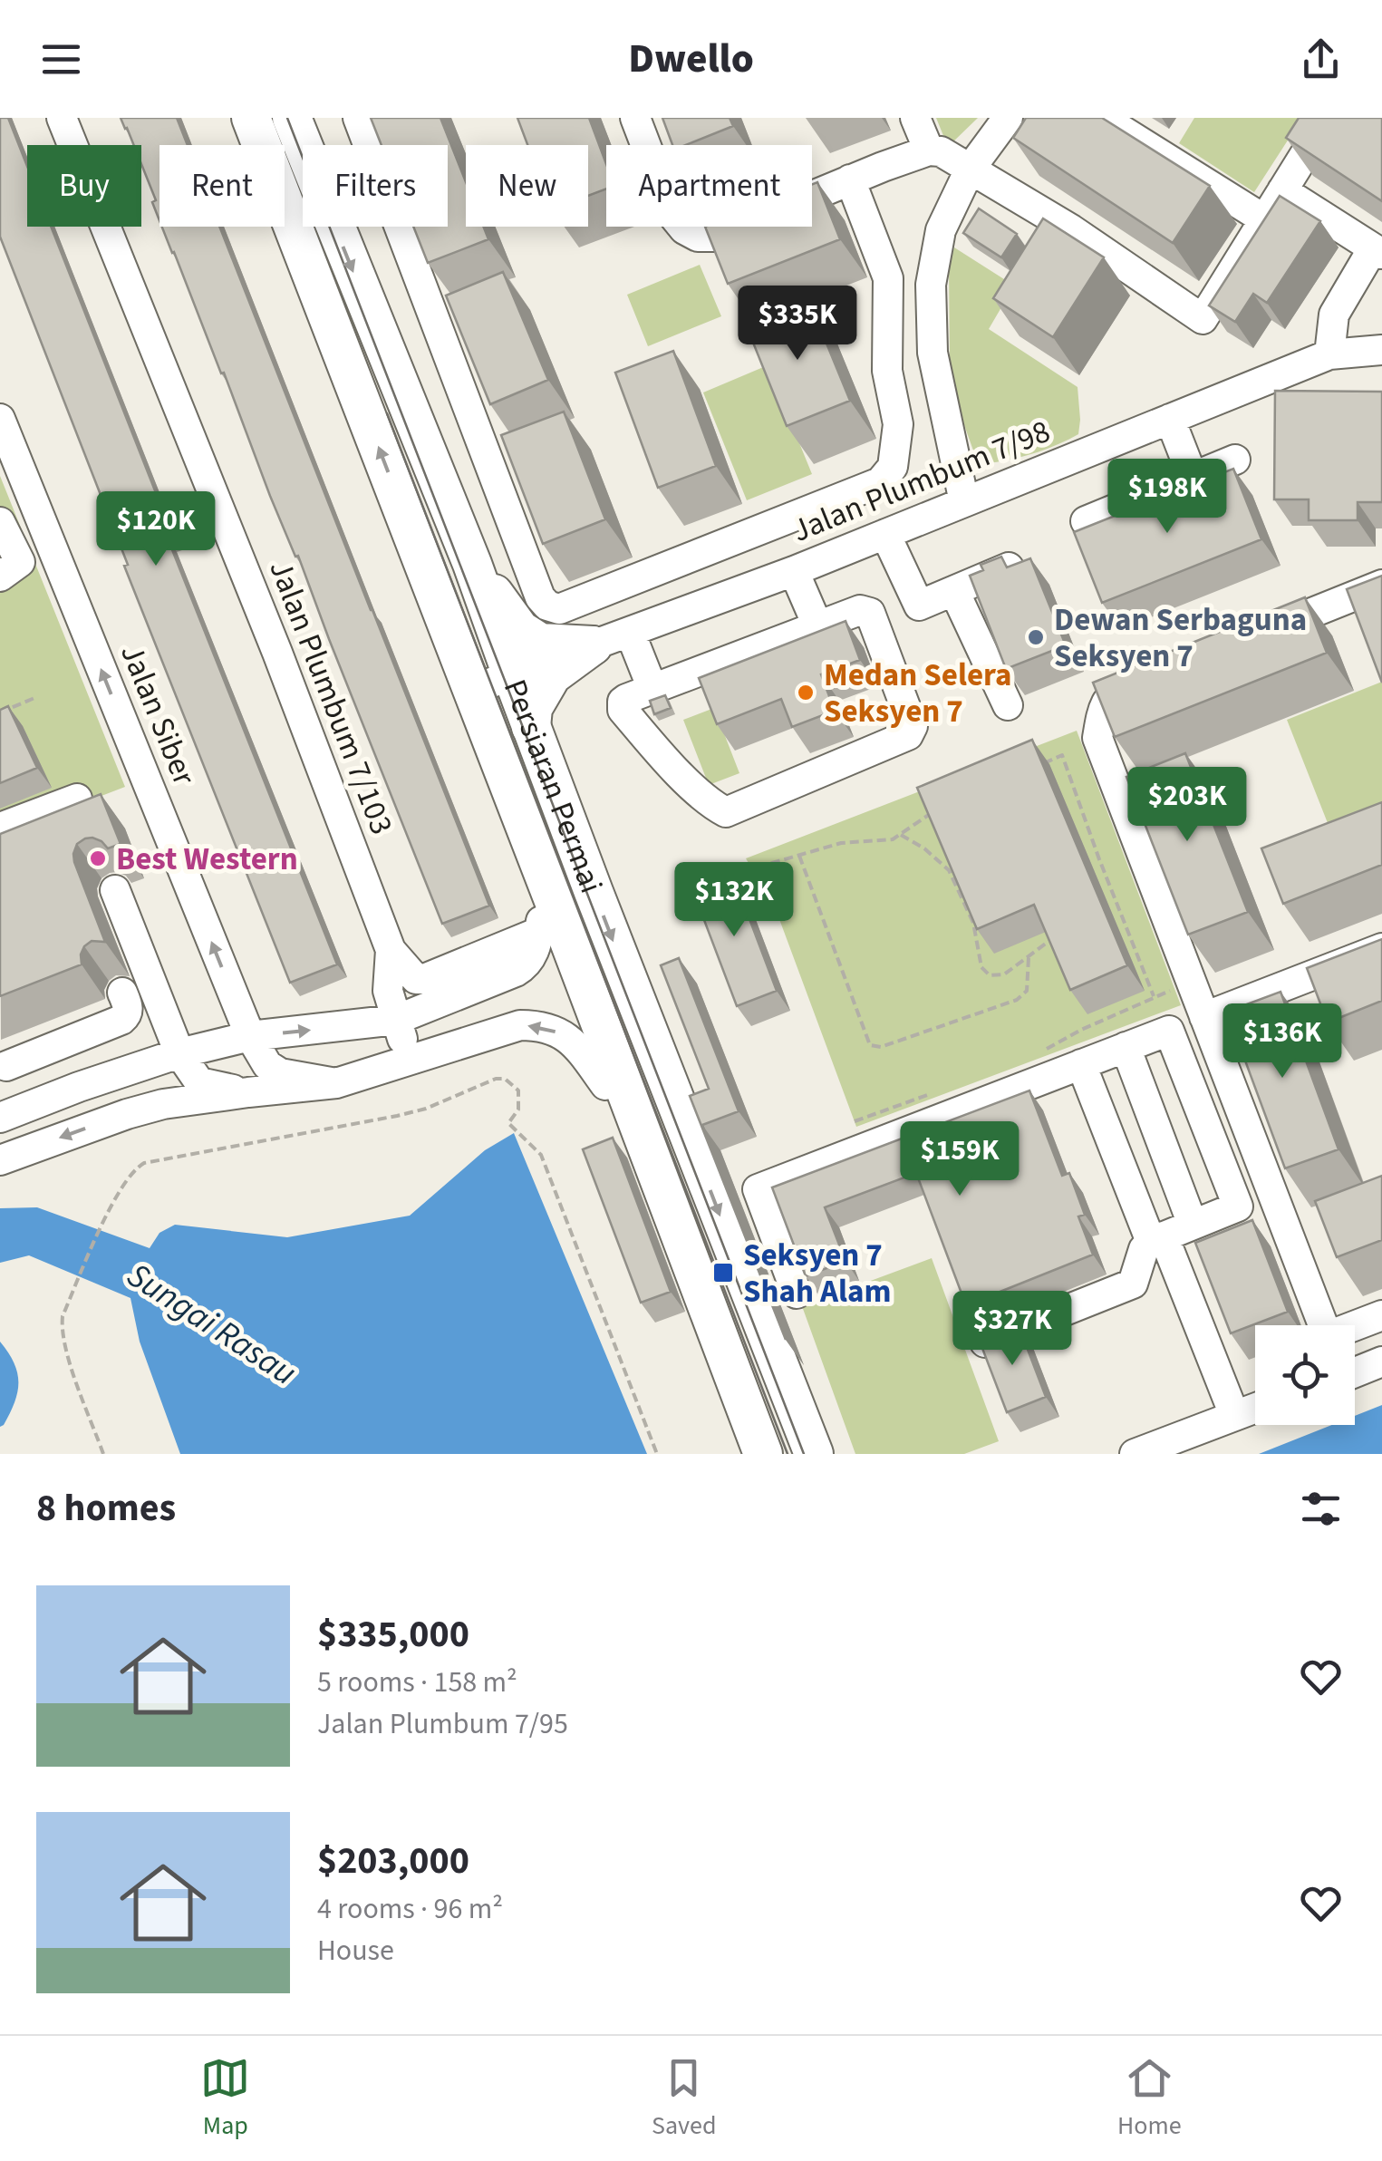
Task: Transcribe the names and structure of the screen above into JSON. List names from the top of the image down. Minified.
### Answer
{"streets":{"main road":["Persiaran Permai"],"street":["Jalan Plumbum 7/98","Jalan Plumbum 7/103","Jalan Siber"]},"crossings":[["Jalan Plumbum 7/98","Persiaran Permai"]],"water":["Sungai Rasau"],"places":{"other":["Dewan Serbaguna Seksyen 7","Medan Selera Seksyen 7","Best Western"],"transit":["Seksyen 7 Shah Alam"]},"page":{"header":"Dwello","chip":["Buy","Rent","Filters","New","Apartment"],"price":["$335K","$198K","$120K","$203K","$132K","$136K","$159K","$327K"],"heading":"8 homes","list":[{"name":"$335,000","note":"5 rooms · 158 m² · Jalan Plumbum 7/95"},{"name":"$203,000","note":"4 rooms · 96 m² · House"}],"tabs":["Map","Saved","Home"]}}
